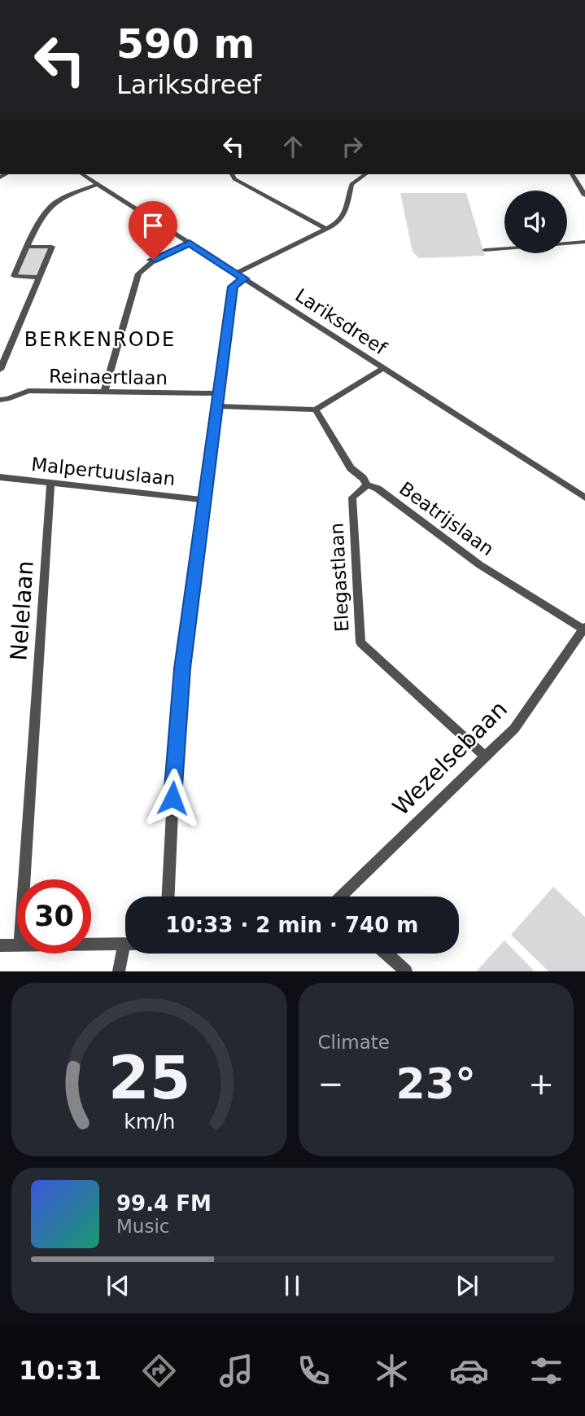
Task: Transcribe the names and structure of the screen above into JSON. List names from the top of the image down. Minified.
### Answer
{"streets":{"street":["Lariksdreef","Reinaertlaan","Malpertuuslaan","Beatrijslaan","Elegastlaan","Nelelaan","Wezelsebaan"]},"crossings":[["Malpertuuslaan","Nelelaan"],["Beatrijslaan","Elegastlaan"],["Beatrijslaan","Wezelsebaan"],["Elegastlaan","Wezelsebaan"]],"districts":["BERKENRODE"],"page":{"turn":["590 m","Lariksdreef"],"limit":"30","trip":"10:33 · 2 min · 740 m","tile":"Climate","heat":["−","23°","+"],"song":["99.4 FM","Music"],"tabs":"10:31","gauge":["25","km/h"]}}
